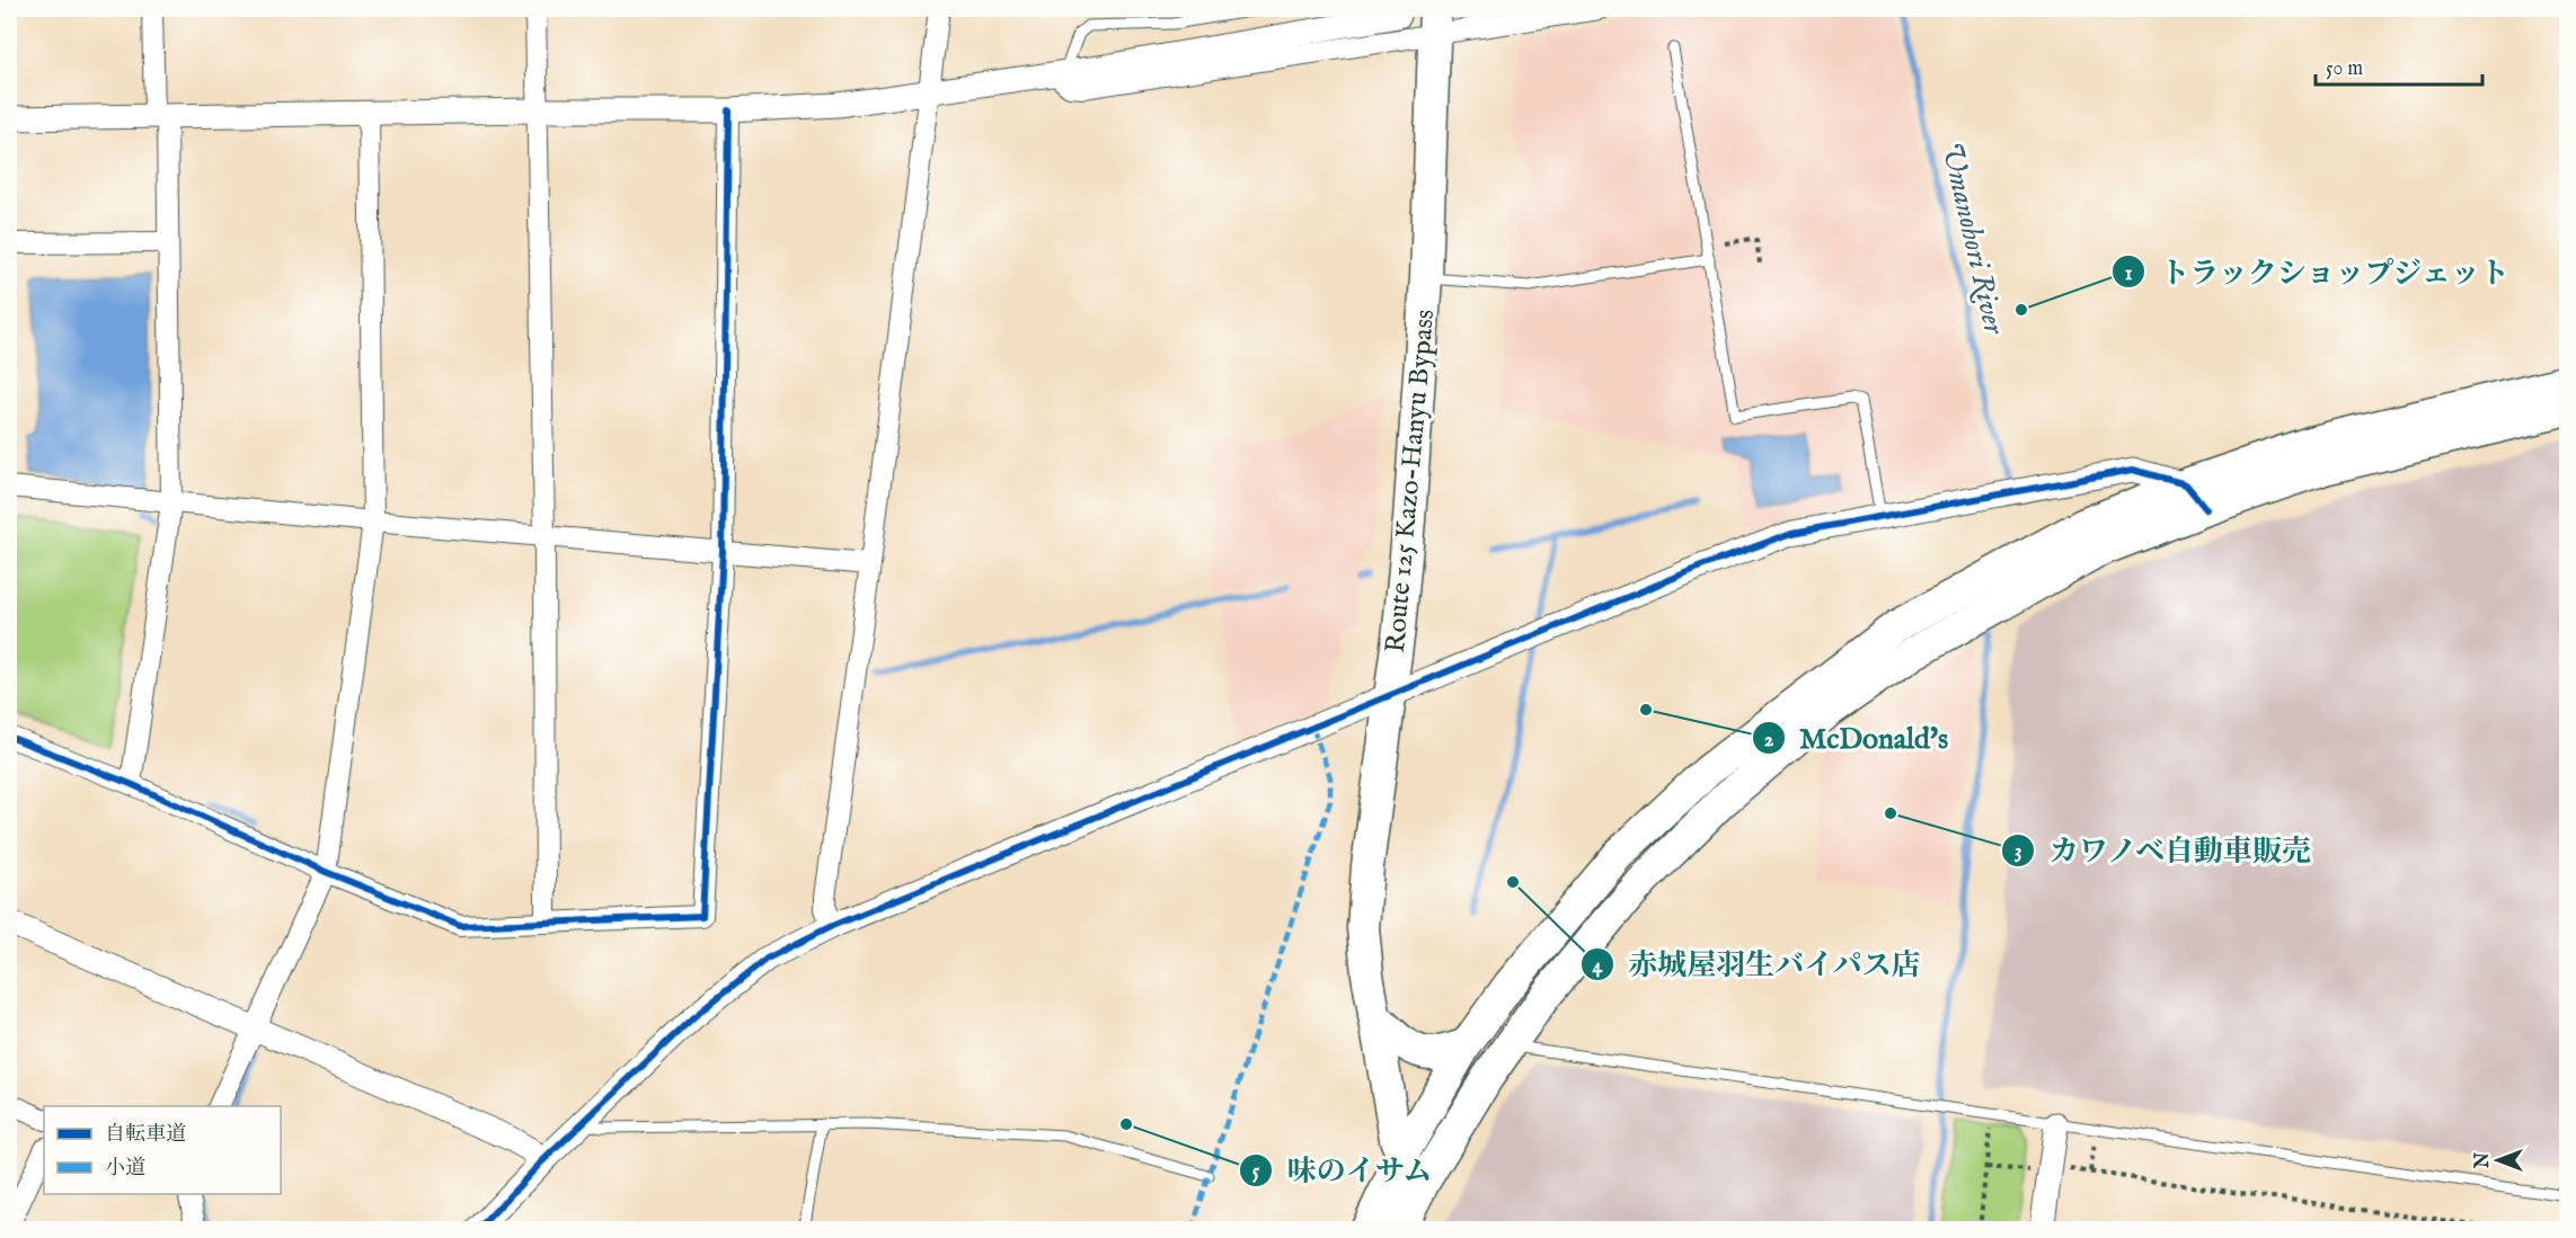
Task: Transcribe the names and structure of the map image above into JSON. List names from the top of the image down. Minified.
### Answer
{"streets":{"highway":["Route 125 Kazo-Hanyu Bypass"]},"water":["Umanohori River"],"places":["トラックショップジェット","McDonald's","カワノベ自動車販売","赤城屋羽生バイパス店","味のイサム"],"legend":["自転車道","小道"],"scale_bar":"50 m","north":"left"}
